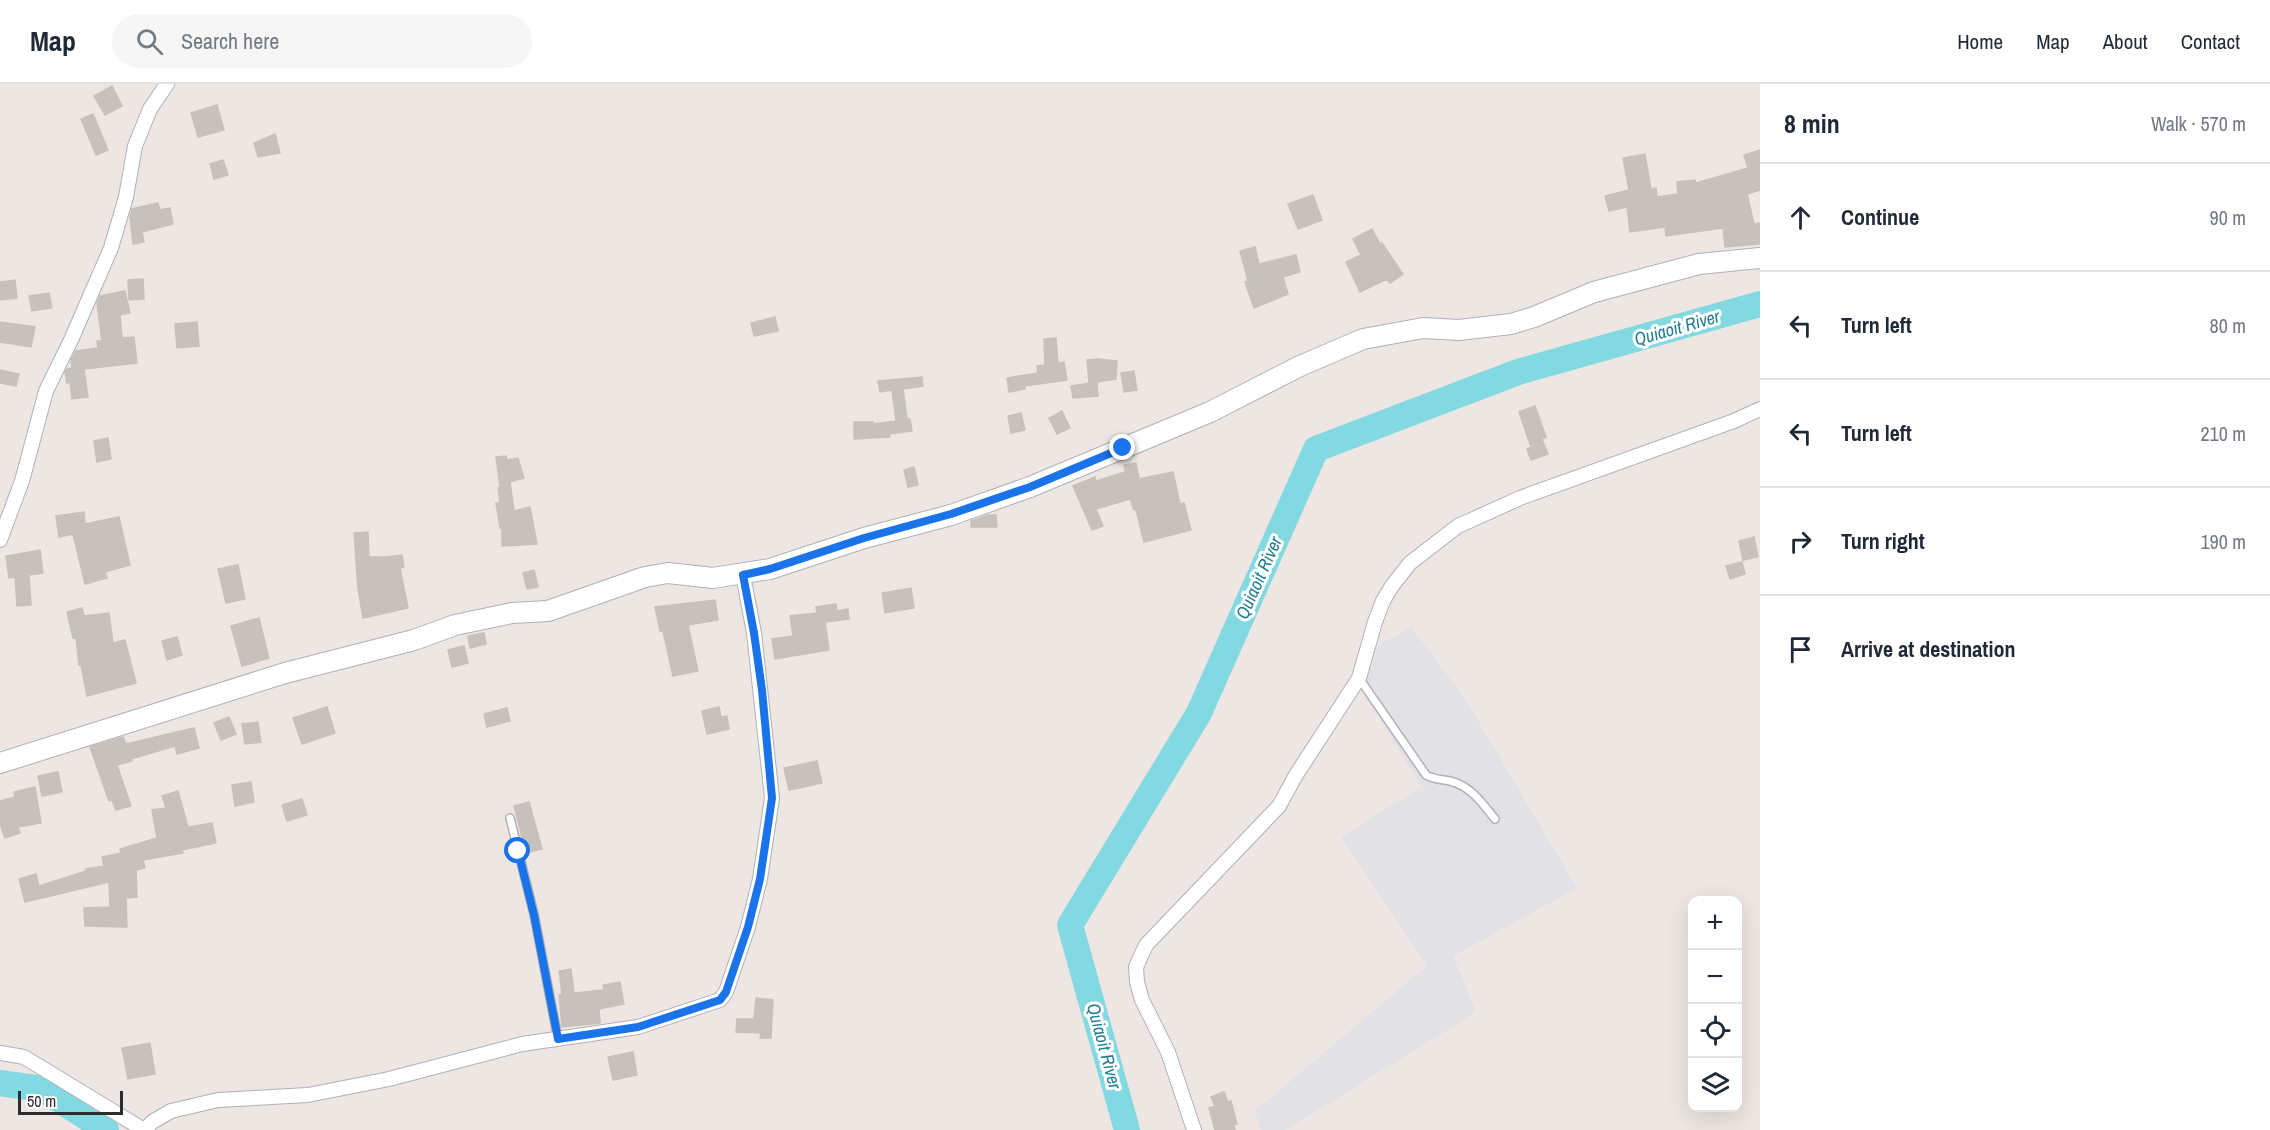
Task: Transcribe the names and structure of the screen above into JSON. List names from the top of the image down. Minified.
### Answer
{"water":["Quiaoit River"],"scale_bar":"50 m","page":{"header":"Map","search":"Search here","nav":["Home","Map","About","Contact"],"heading":["8 min","Walk · 570 m"],"list":[["Continue","90 m"],["Turn left","80 m"],["Turn left","210 m"],["Turn right","190 m"],"Arrive at destination"],"map_buttons":["+","−"],"scale":"50 m"}}
